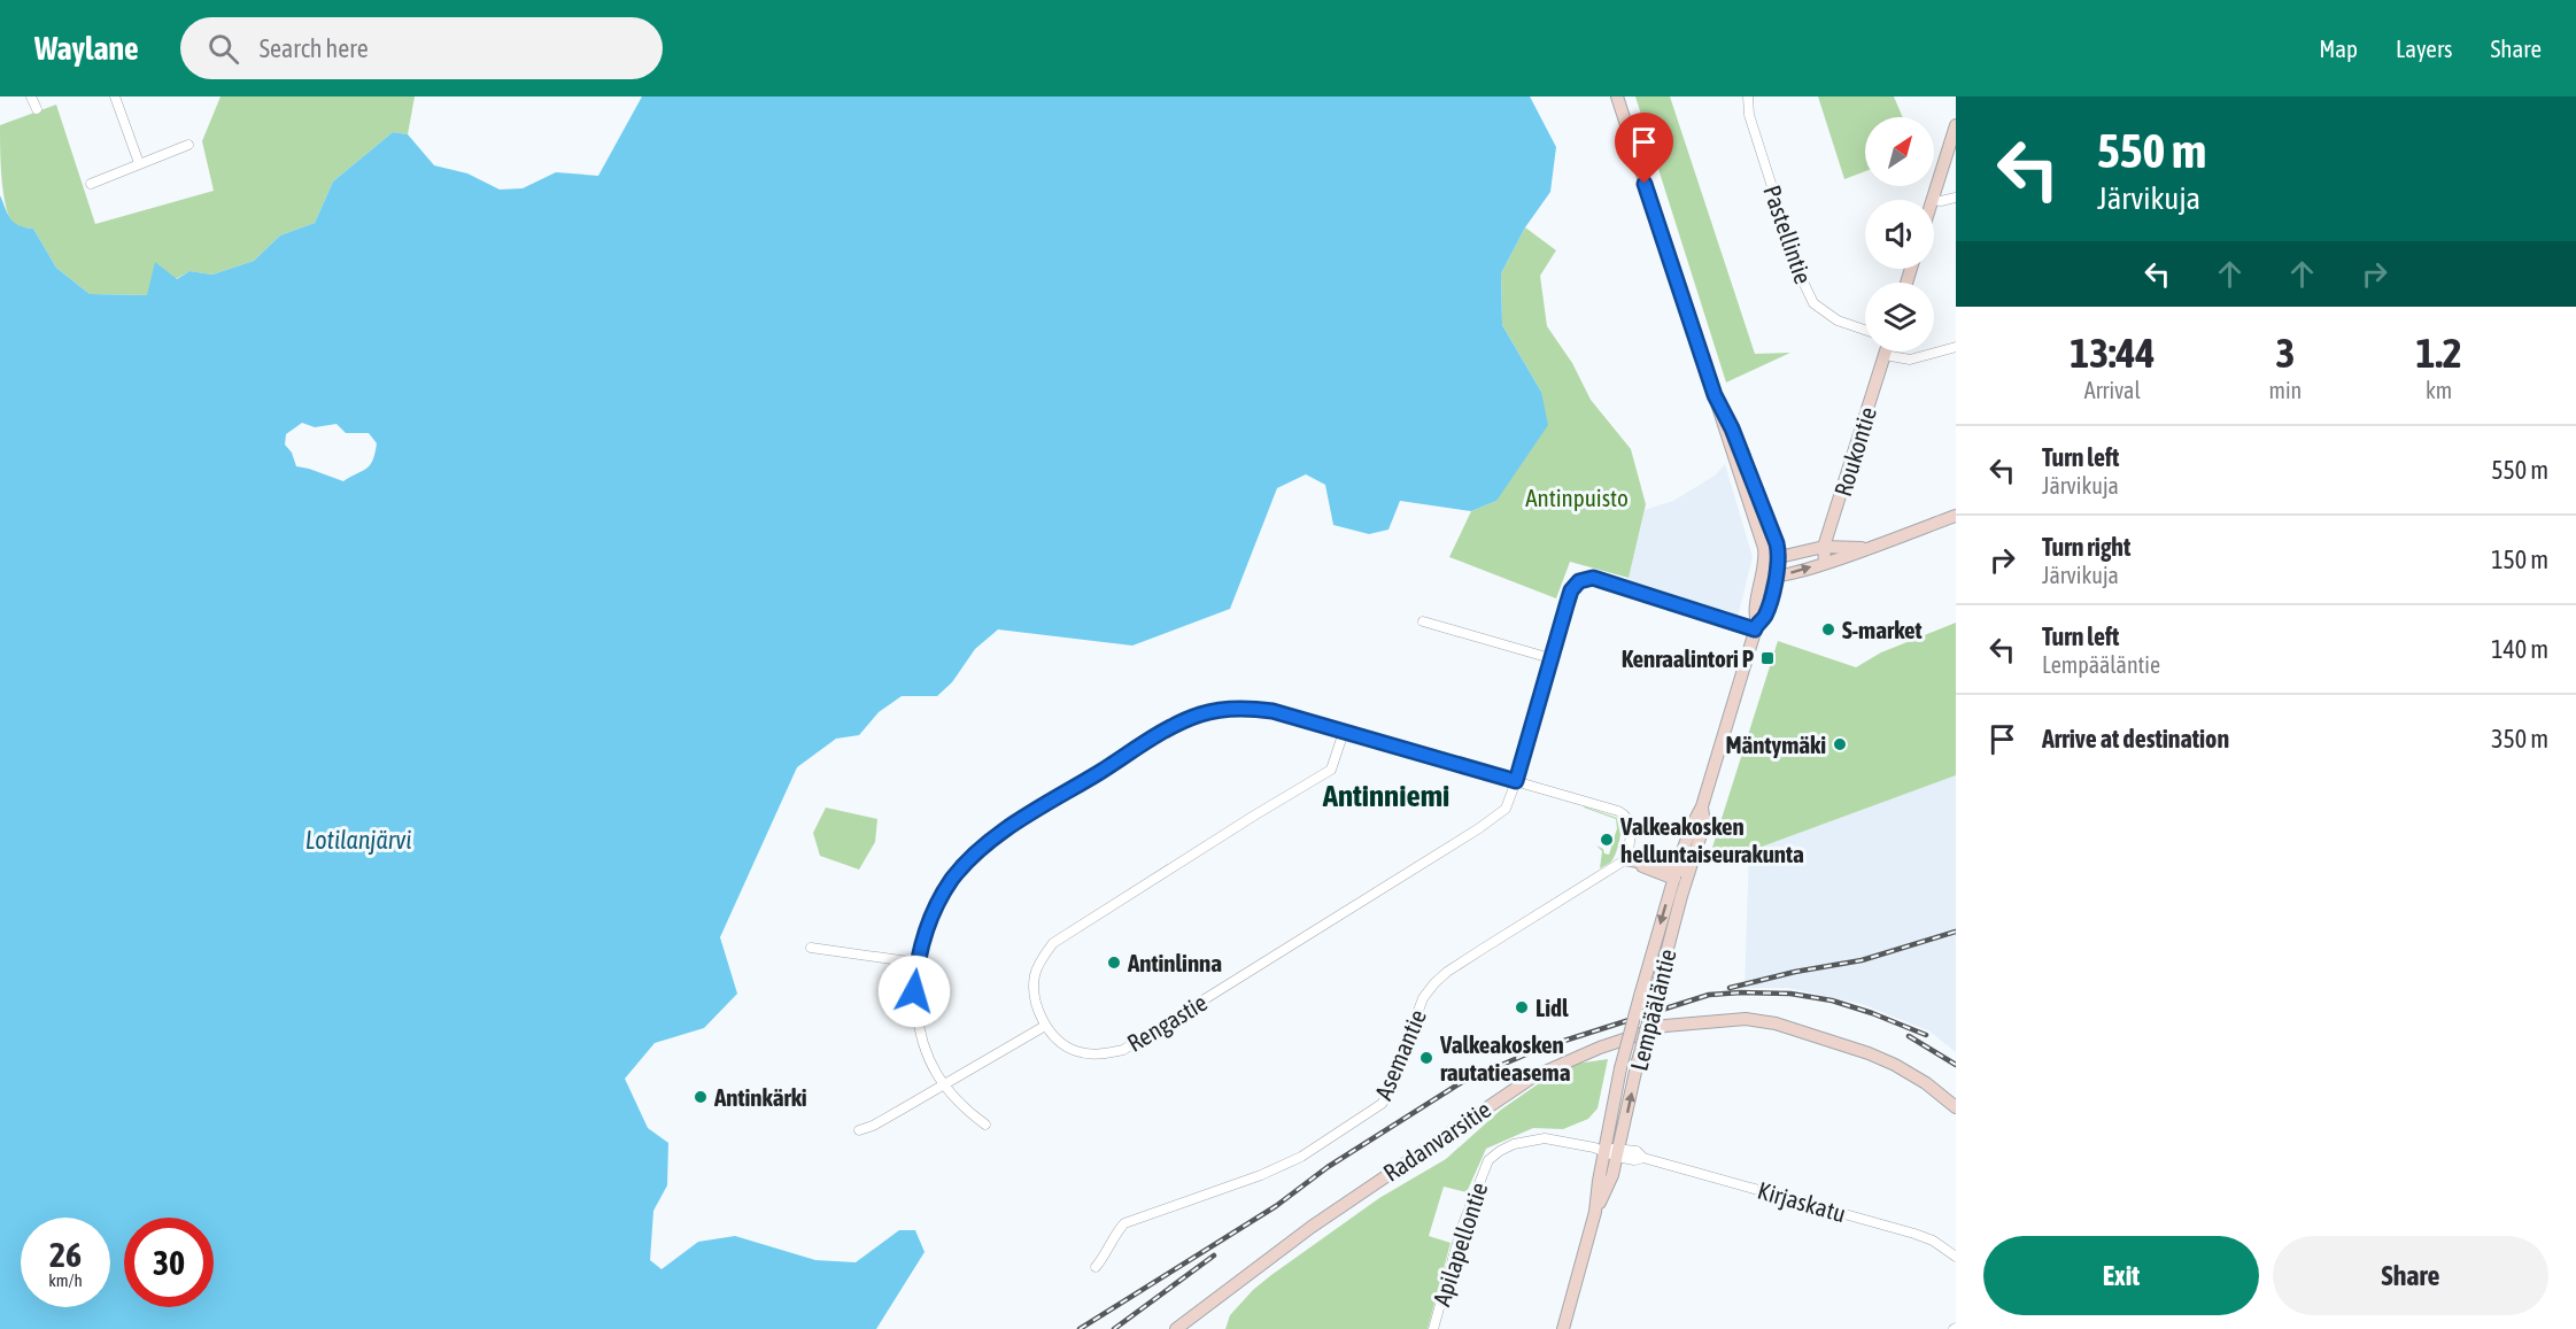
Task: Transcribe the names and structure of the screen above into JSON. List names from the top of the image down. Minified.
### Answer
{"streets":{"main road":["Roukontie","Lempääläntie","Radanvarsitie"],"street":["Pastellintie","Rengastie","Asemantie","Kirjaskatu","Apilapellontie"]},"crossings":[["Lempääläntie","Rengastie"],["Lempääläntie","Kirjaskatu"],["Lempääläntie","Apilapellontie"],["Kirjaskatu","Apilapellontie"]],"districts":["Antinniemi"],"water":["Lotilanjärvi"],"parks":["Antinpuisto"],"places":{"other":["S-market","Mäntymäki","Valkeakosken helluntaiseurakunta","Antinlinna","Lidl","Valkeakosken rautatieasema","Antinkärki"],"transit":["Kenraalintori P"]},"north":"top right","page":{"header":"Waylane","search":"Search here","nav":["Map","Layers","Share"],"turn":["550 m","Järvikuja"],"eta":["13:44","Arrival","3","min","1.2","km"],"list":[{"name":"Turn left","note":"Järvikuja","value":"550 m"},{"name":"Turn right","note":"Järvikuja","value":"150 m"},{"name":"Turn left","note":"Lempääläntie","value":"140 m"},{"name":"Arrive at destination","value":"350 m"}],"speed":"26 km/h","limit":"30","buttons":["Exit","Share"]}}
